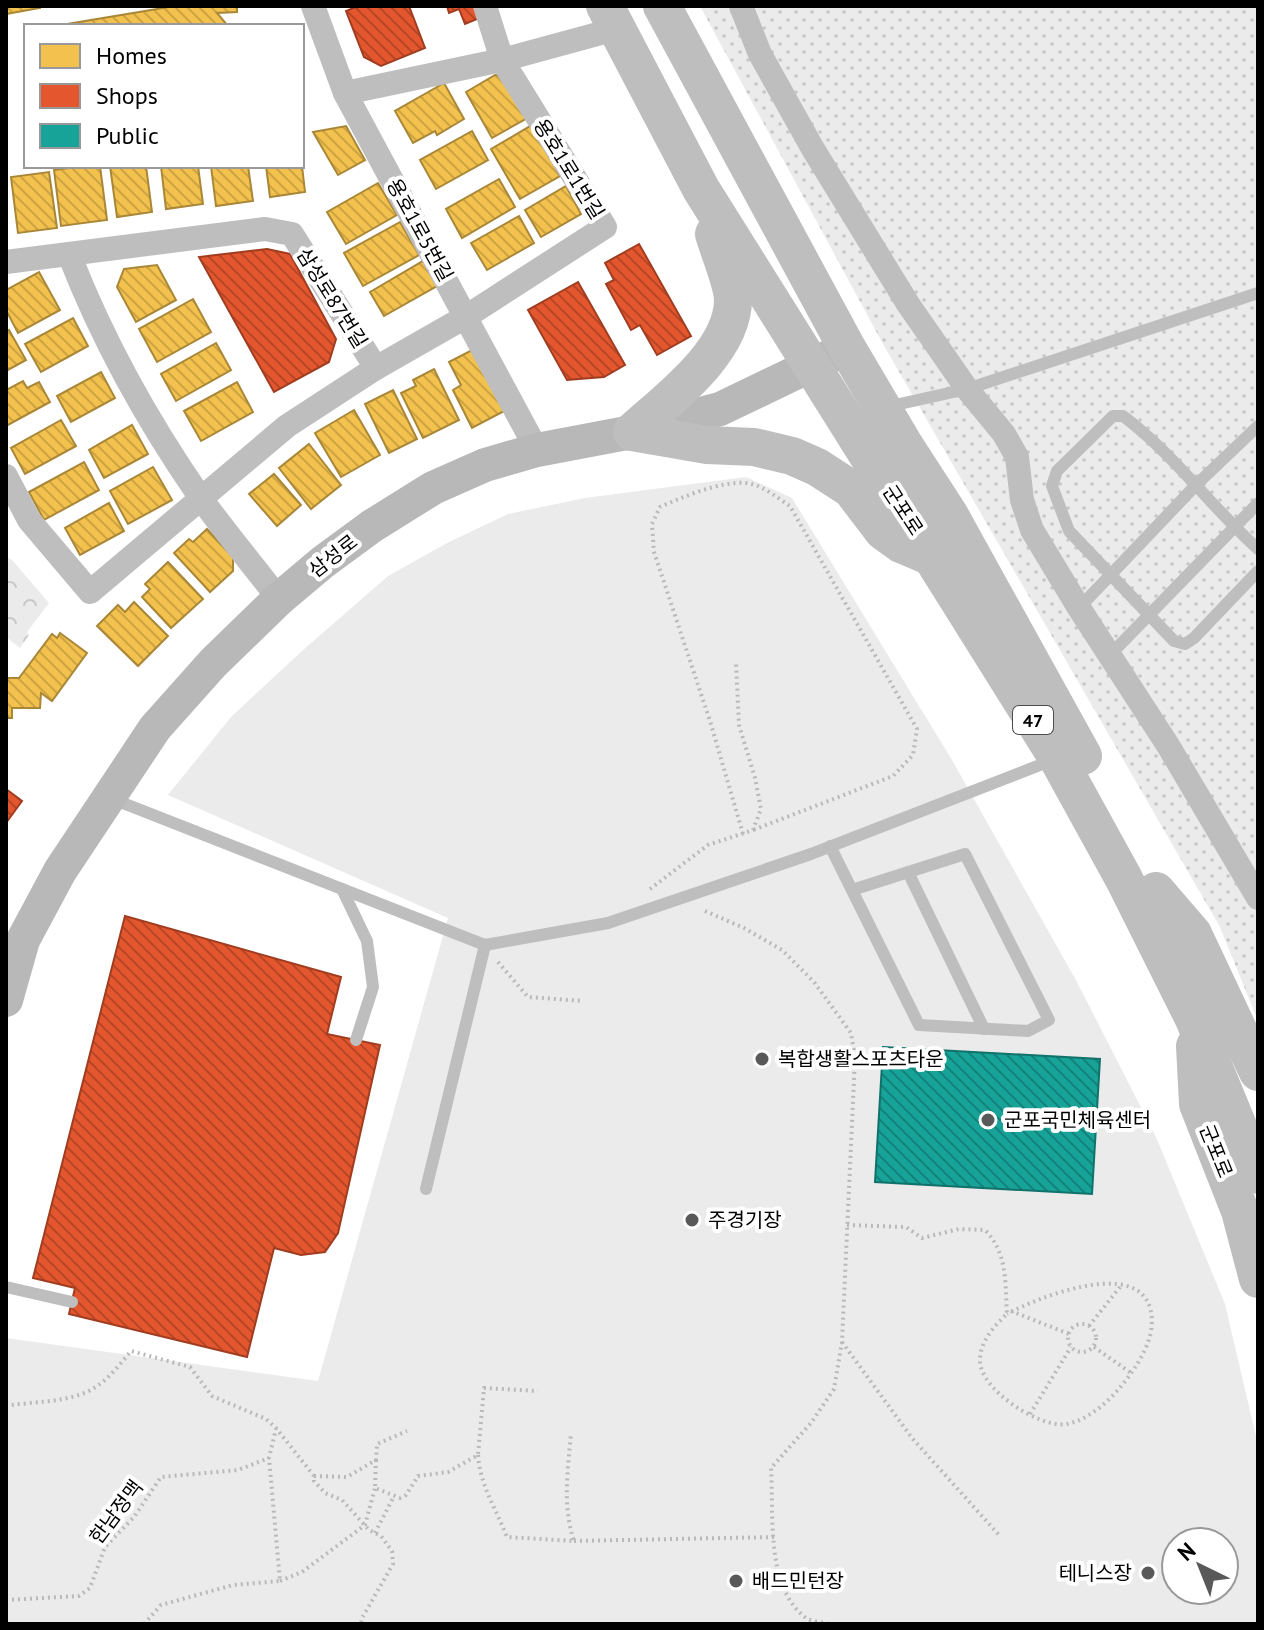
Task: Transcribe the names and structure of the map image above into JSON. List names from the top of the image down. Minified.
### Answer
{"streets":{"main road":["군포로","47"],"street":["용호1로1번길","용호1로5번길","삼성로87번길","삼성로"],"path":["한남정맥"]},"crossings":[["용호1로1번길","용호1로5번길"],["용호1로5번길","삼성로"],["군포로","삼성로"]],"places":["복합생활스포츠타운","군포국민체육센터","주경기장","테니스장","배드민턴장"],"legend":["Homes","Shops","Public"],"north":"top left"}
